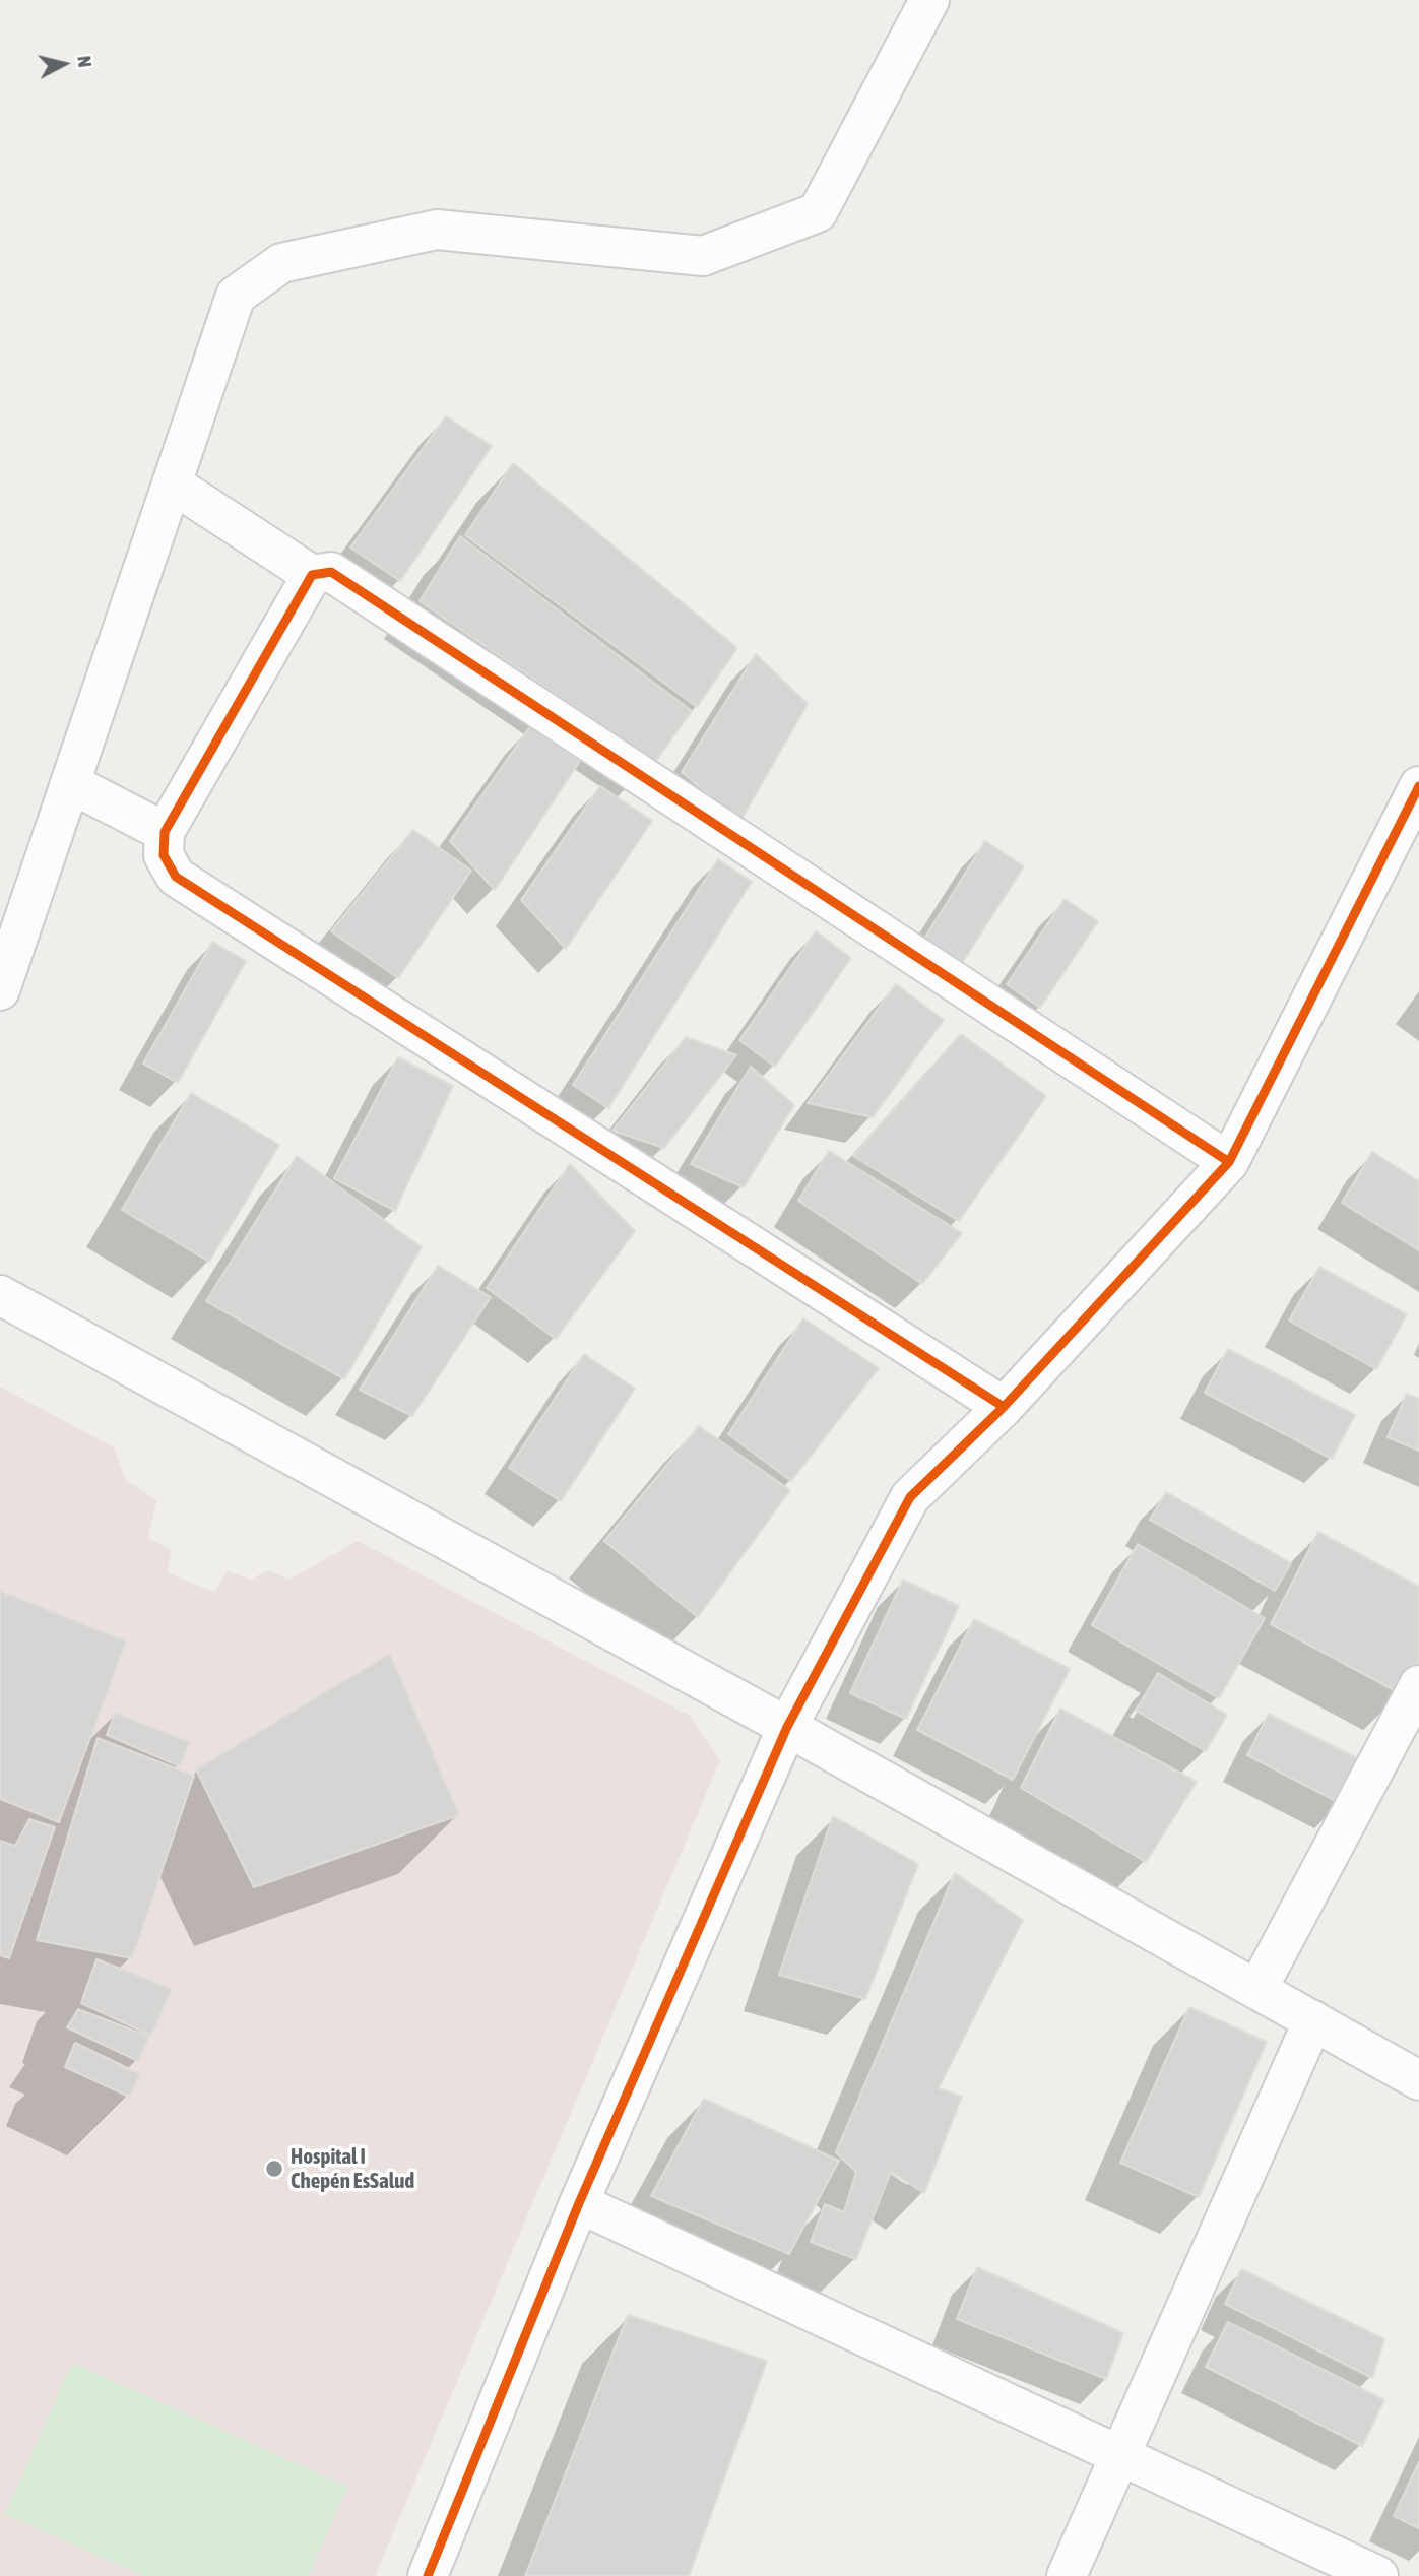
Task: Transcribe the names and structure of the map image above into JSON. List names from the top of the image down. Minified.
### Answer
{"places":["Hospital I Chepén EsSalud"],"north":"right"}
